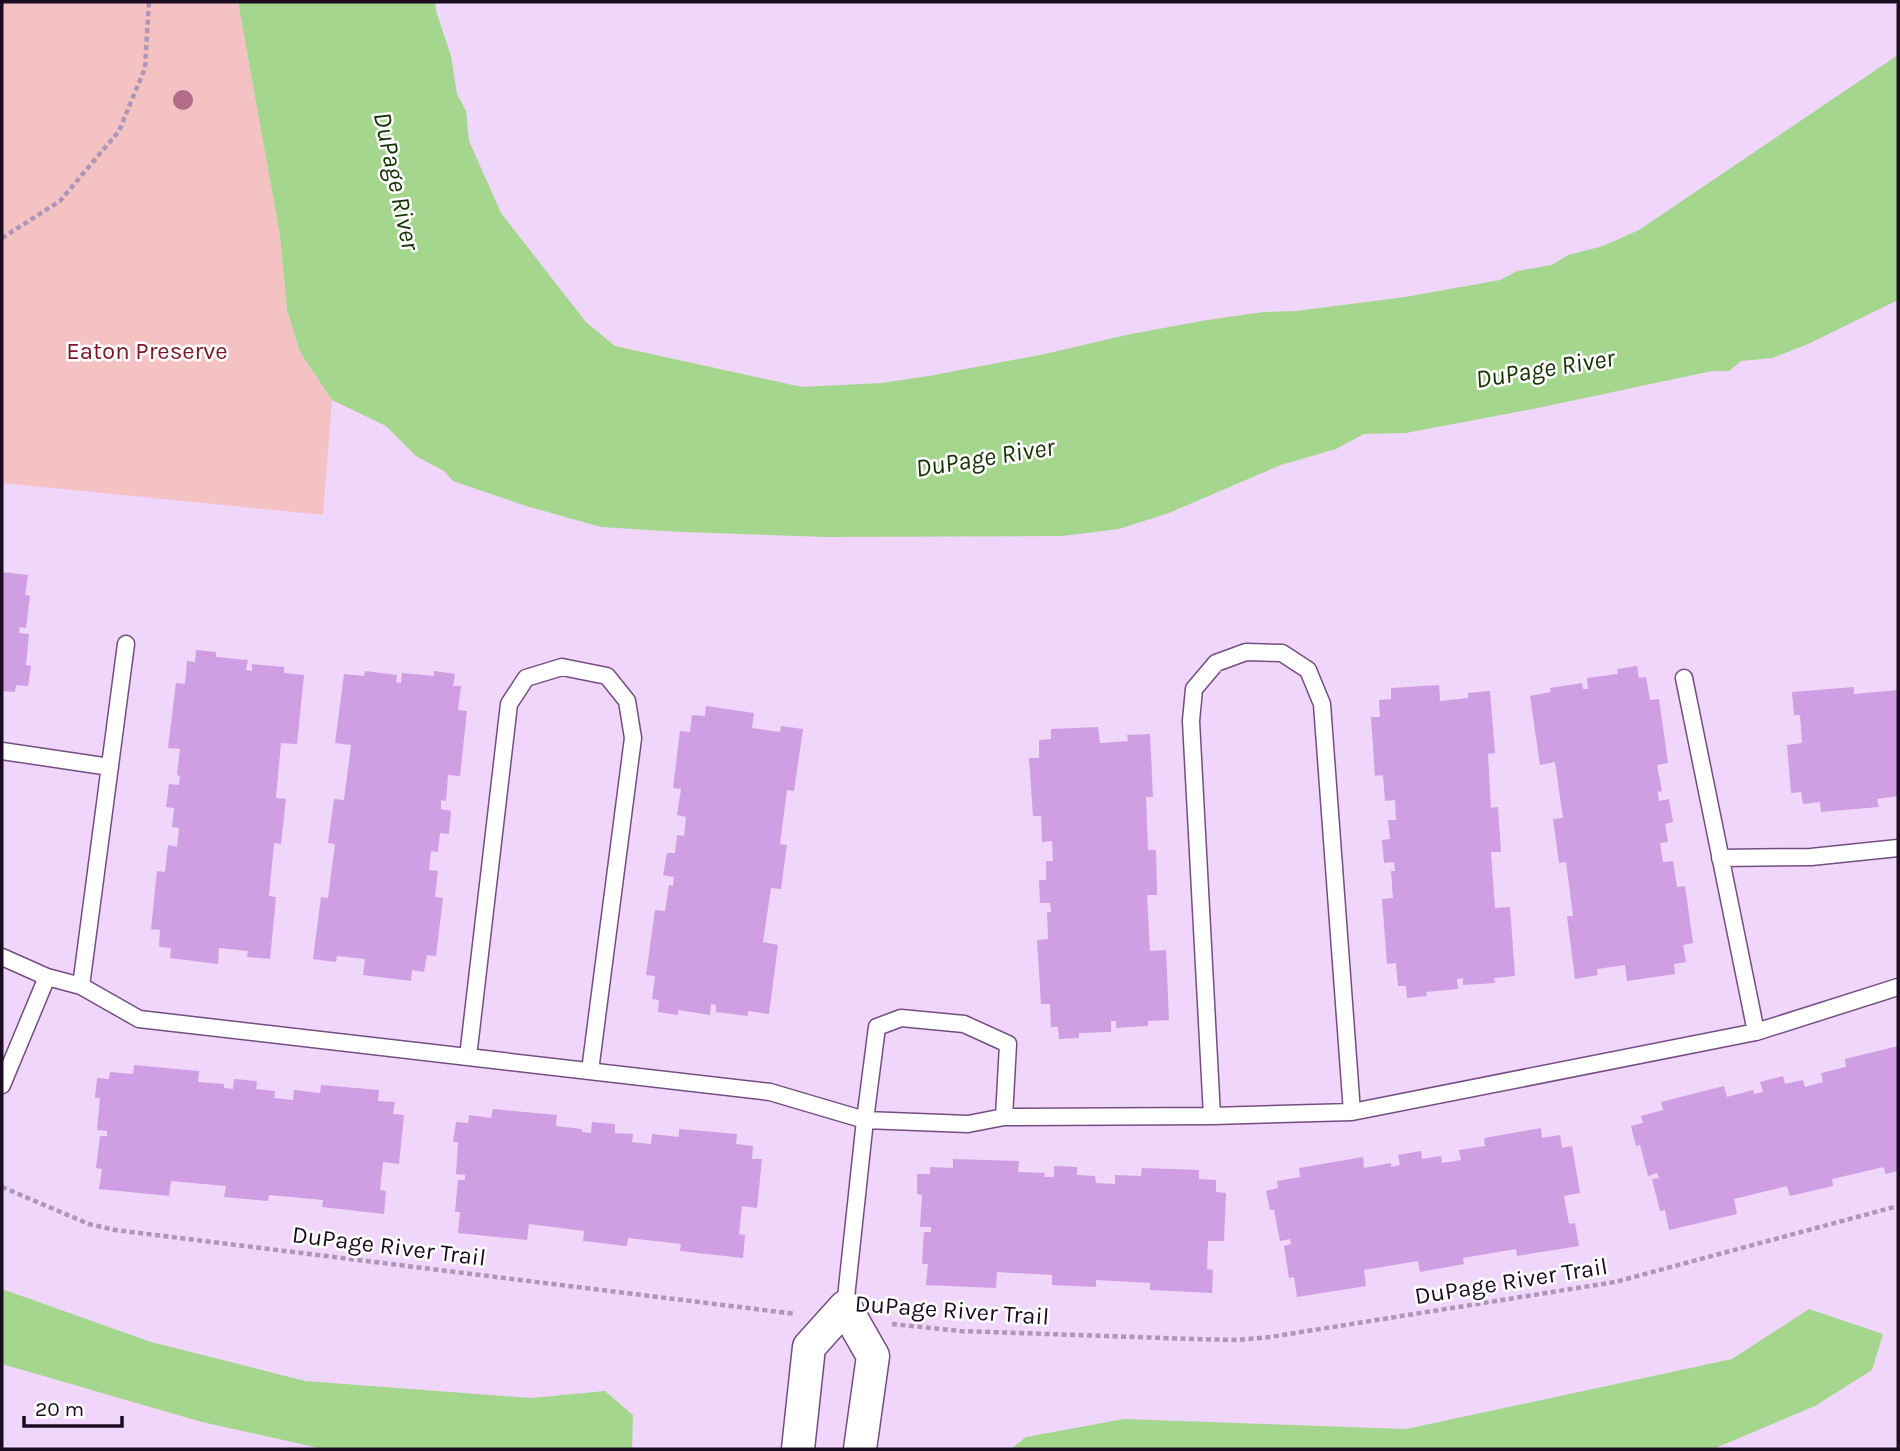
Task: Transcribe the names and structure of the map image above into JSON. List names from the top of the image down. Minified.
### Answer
{"streets":{"path":["DuPage River Trail"]},"water":["DuPage River"],"parks":["Eaton Preserve"],"scale_bar":"20 m"}
